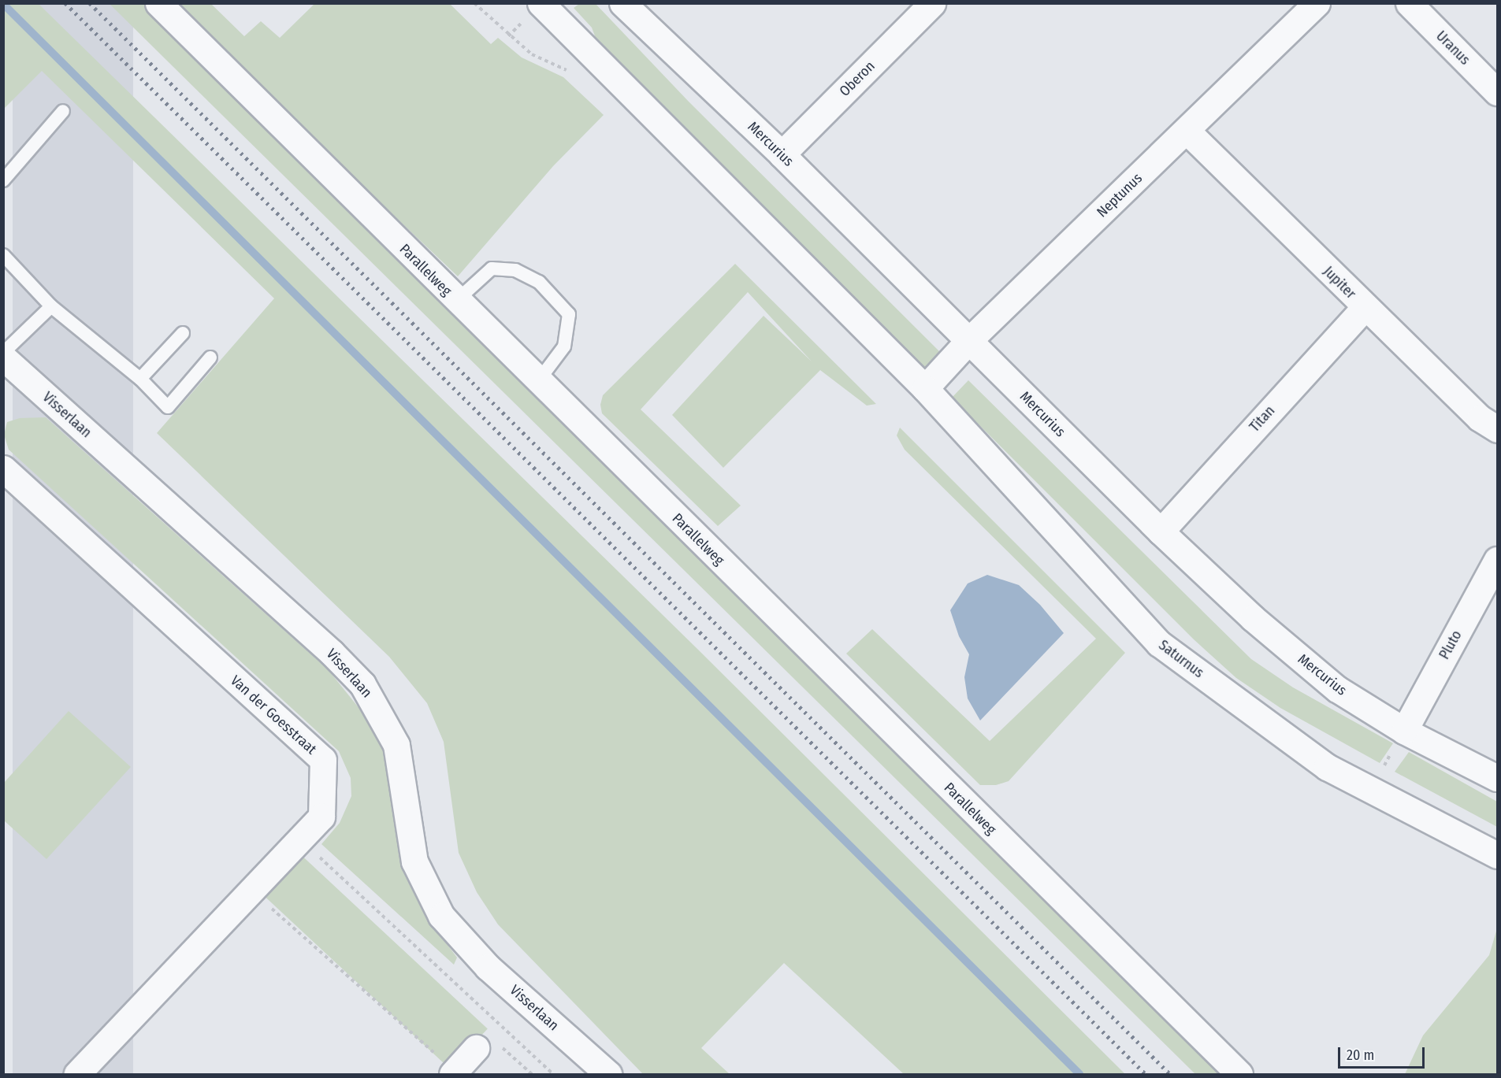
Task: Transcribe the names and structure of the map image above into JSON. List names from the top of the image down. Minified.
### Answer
{"streets":{"street":["Uranus","Oberon","Mercurius","Neptunus","Parallelweg","Jupiter","Visserlaan","Titan","Pluto","Saturnus","Van der Goesstraat"]},"crossings":[["Oberon","Mercurius"],["Mercurius","Neptunus"],["Mercurius","Titan"],["Mercurius","Pluto"],["Neptunus","Jupiter"],["Neptunus","Saturnus"],["Jupiter","Titan"]],"scale_bar":"20 m"}
